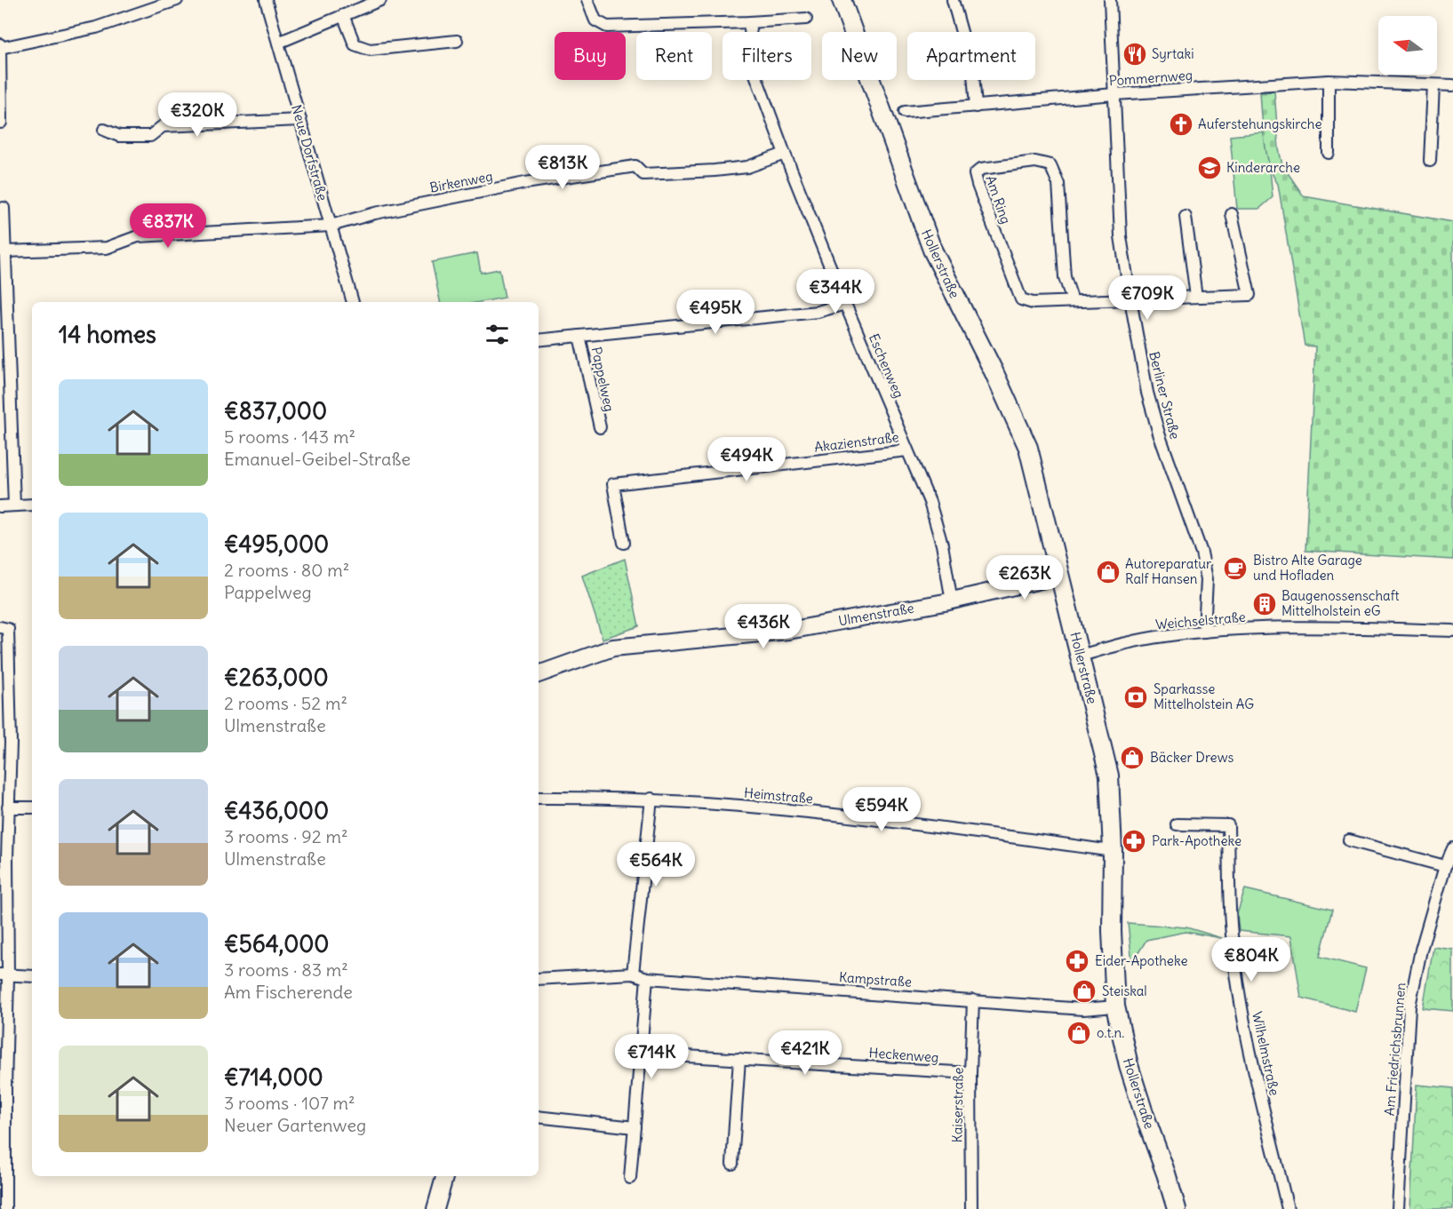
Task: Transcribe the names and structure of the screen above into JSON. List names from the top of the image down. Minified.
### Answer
{"streets":{"main road":["Hollerstraße"],"street":["Pommernweg","Neue Dorfstraße","Birkenweg","Am Ring","Eschenweg","Pappelweg","Berliner Straße","Akazienstraße","Ulmenstraße","Weichselstraße","Heimstraße","Kampstraße","Am Friedrichsbrunnen","Wilhelmstraße","Heckenweg","Kaiserstraße"]},"crossings":[["Pommernweg","Berliner Straße"],["Neue Dorfstraße","Birkenweg"],["Birkenweg","Eschenweg"],["Am Ring","Berliner Straße"],["Hollerstraße","Ulmenstraße"],["Hollerstraße","Weichselstraße"],["Hollerstraße","Heimstraße"],["Hollerstraße","Kampstraße"],["Eschenweg","Pappelweg"],["Eschenweg","Akazienstraße"],["Eschenweg","Ulmenstraße"],["Berliner Straße","Weichselstraße"],["Kampstraße","Kaiserstraße"],["Heckenweg","Kaiserstraße"]],"places":{"restaurant":["Syrtaki"],"church":["Auferstehungskirche"],"school or university":["Kinderarche"],"cafe":["Bistro Alte Garage und Hofladen"],"shop":["Autoreparatur Ralf Hansen","Bäcker Drews","Steiskal","o.t.n."],"building":["Baugenossenschaft Mittelholstein eG"],"bank":["Sparkasse Mittelholstein AG"],"pharmacy":["Park-Apotheke","Eider-Apotheke"]},"north":"left","page":{"chip":["Buy","Rent","Filters","New","Apartment"],"price":["€320K","€813K","€837K","€344K","€709K","€495K","€494K","€263K","€436K","€594K","€564K","€804K","€421K","€714K"],"heading":"14 homes","list":[{"name":"€837,000","note":"5 rooms · 143 m² · Emanuel-Geibel-Straße"},{"name":"€495,000","note":"2 rooms · 80 m² · Pappelweg"},{"name":"€263,000","note":"2 rooms · 52 m² · Ulmenstraße"},{"name":"€436,000","note":"3 rooms · 92 m² · Ulmenstraße"},{"name":"€564,000","note":"3 rooms · 83 m² · Am Fischerende"},{"name":"€714,000","note":"3 rooms · 107 m² · Neuer Gartenweg"}]}}
